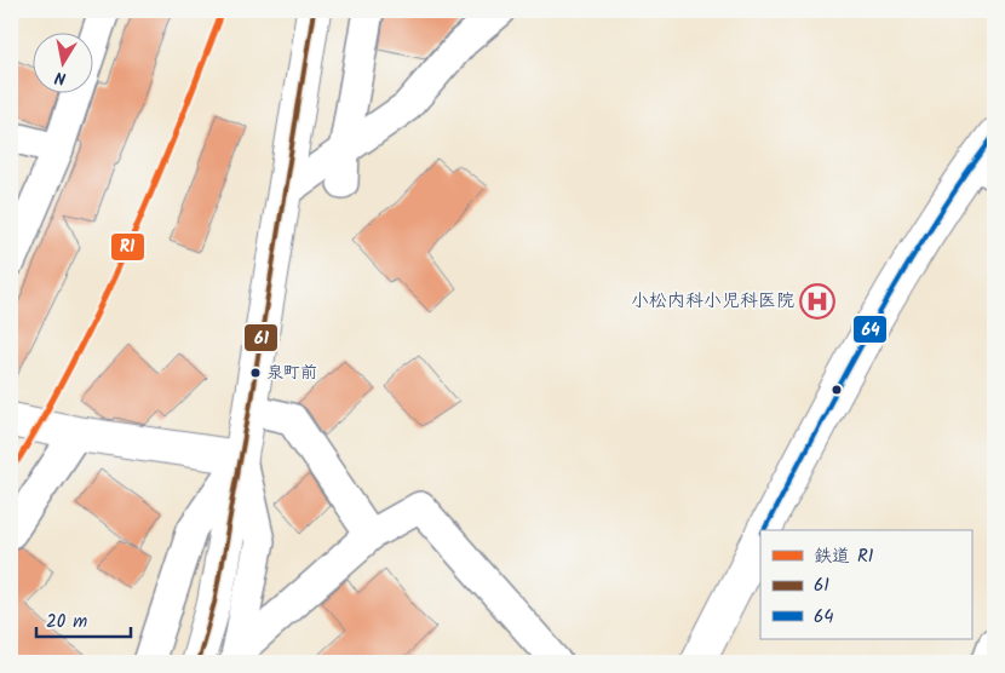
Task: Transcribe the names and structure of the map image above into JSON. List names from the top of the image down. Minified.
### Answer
{"places":{"hospital":["小松内科小児科医院"],"other":["泉町前"]},"lines":["rail line R1","transit line 61","transit line 64"],"legend":["鉄道 R1","61","64"],"scale_bar":"20 m","north":"bottom"}
